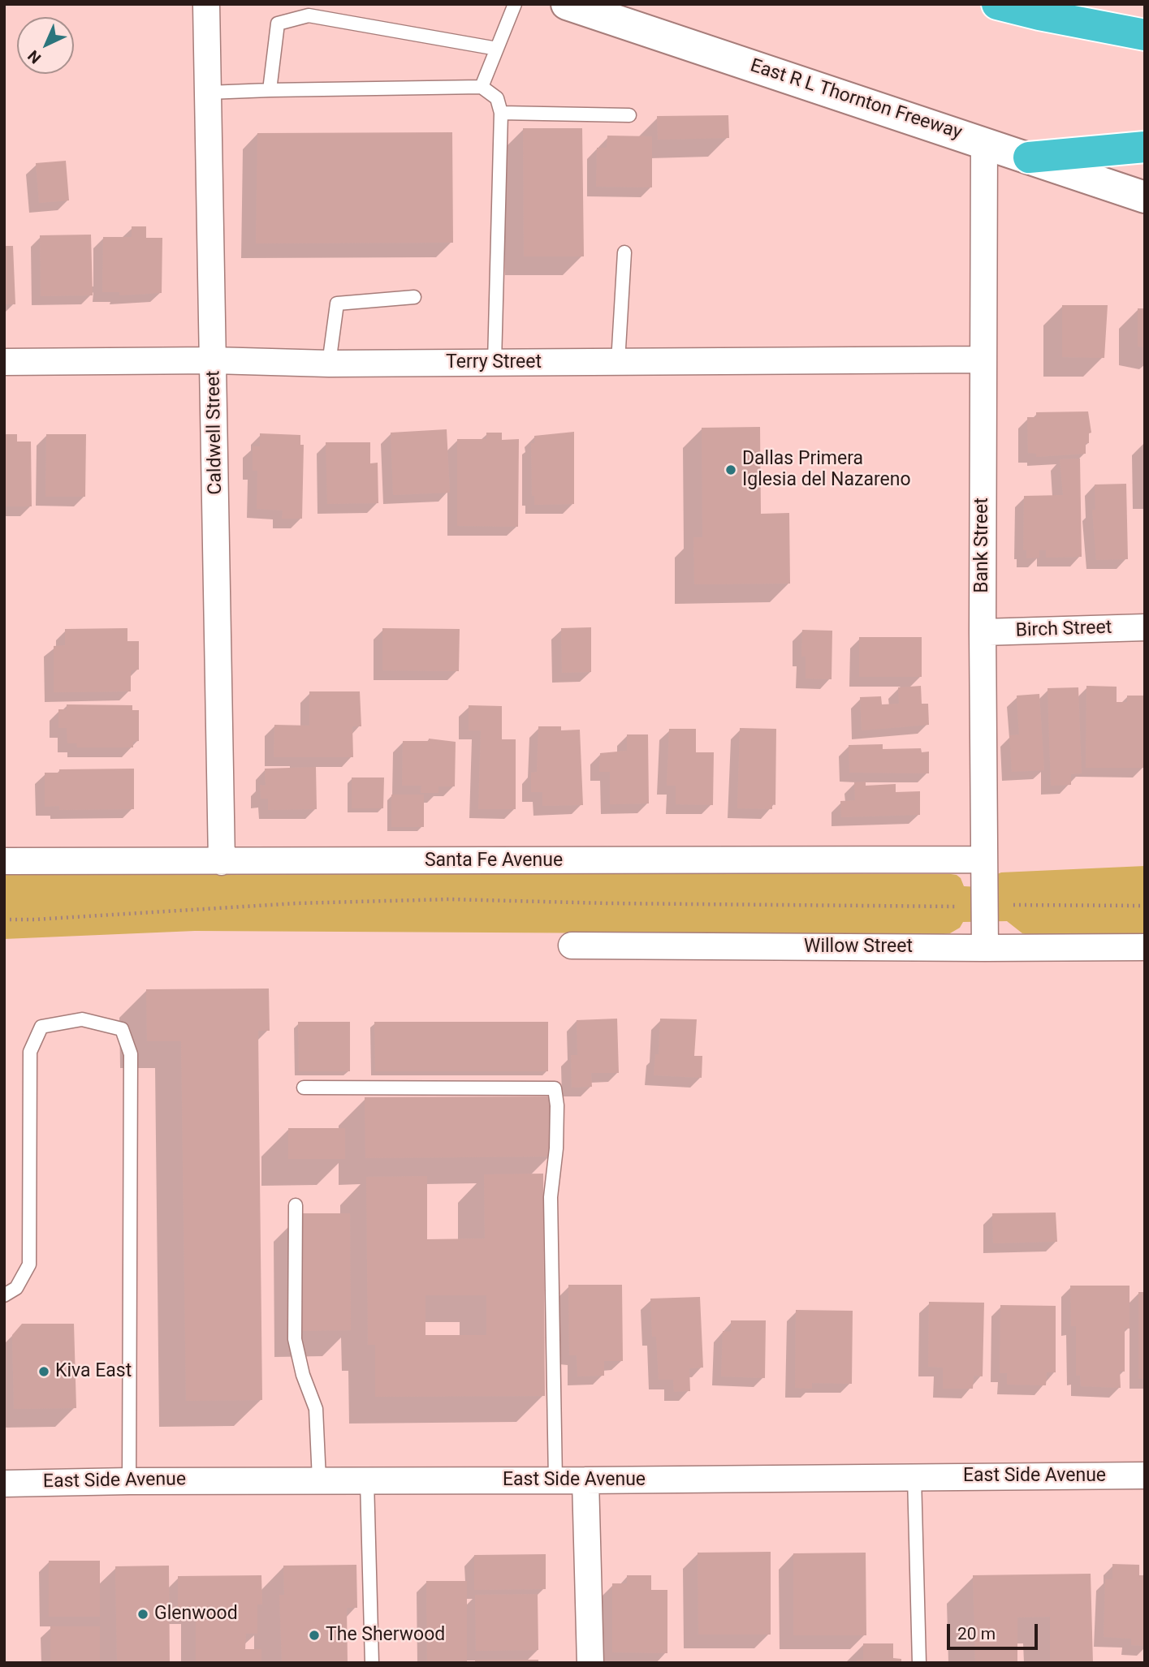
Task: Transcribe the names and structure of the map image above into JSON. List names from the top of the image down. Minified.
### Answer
{"streets":{"main road":["East R L Thornton Freeway"],"street":["Terry Street","Caldwell Street","Bank Street","Birch Street","Santa Fe Avenue","Willow Street","East Side Avenue"]},"crossings":[["East R L Thornton Freeway","Bank Street"],["Terry Street","Caldwell Street"],["Terry Street","Bank Street"],["Caldwell Street","Santa Fe Avenue"],["Bank Street","Birch Street"],["Bank Street","Santa Fe Avenue"],["Bank Street","Willow Street"]],"places":["Dallas Primera Iglesia del Nazareno","Kiva East","Glenwood","The Sherwood"],"scale_bar":"20 m","north":"bottom left"}
